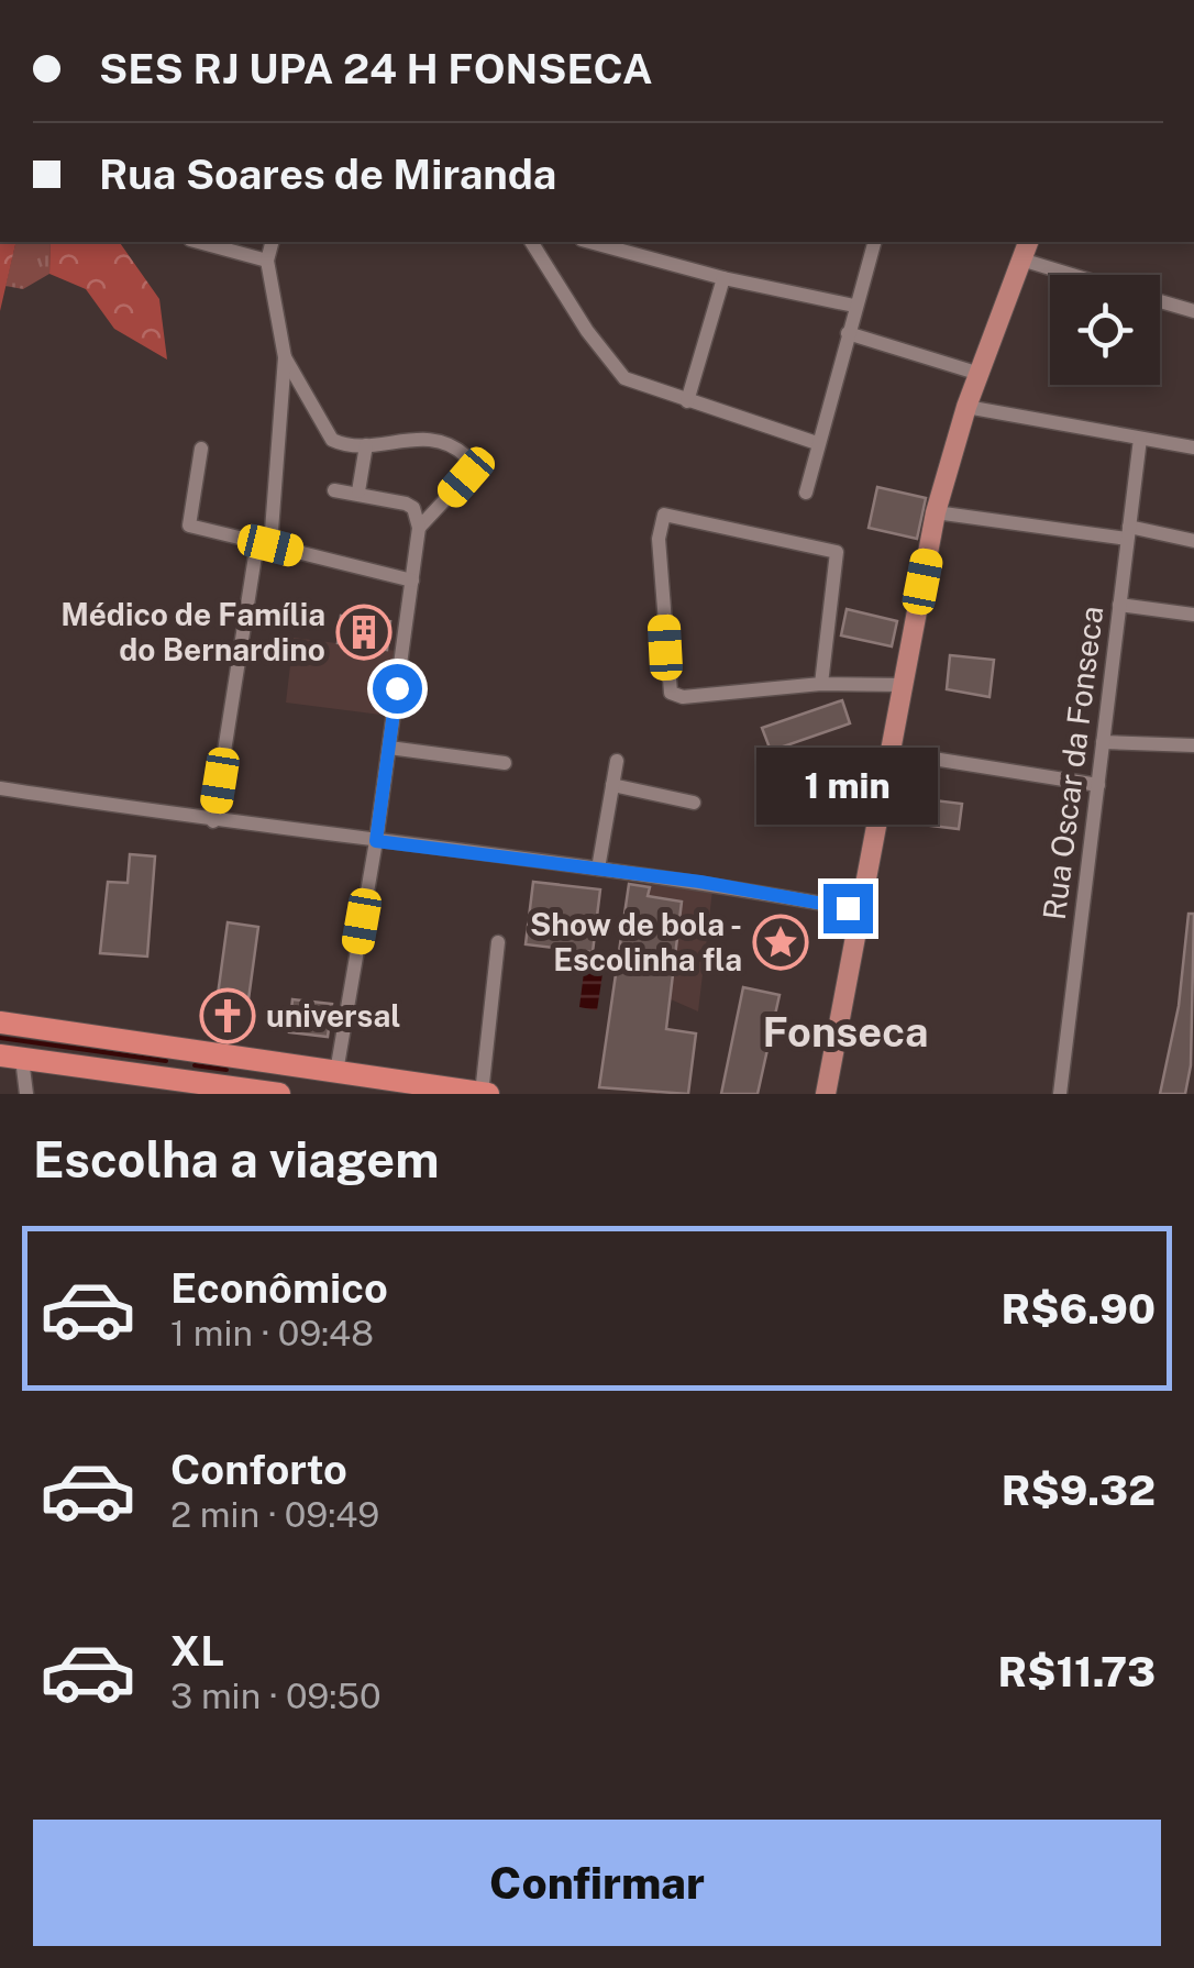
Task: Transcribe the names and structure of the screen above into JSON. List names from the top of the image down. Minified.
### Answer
{"streets":{"street":["Rua Oscar da Fonseca"]},"districts":["Fonseca"],"places":{"building":["Médico de Família do Bernardino"],"place":["Show de bola - Escolinha fla"],"church":["universal"]},"page":{"banner":["SES RJ UPA 24 H FONSECA","Rua Soares de Miranda"],"bubble":"1 min","heading":"Escolha a viagem","list":[{"name":"Econômico","note":"1 min · 09:48","value":"R$6.90"},{"name":"Conforto","note":"2 min · 09:49","value":"R$9.32"},{"name":"XL","note":"3 min · 09:50","value":"R$11.73"}],"buttons":"Confirmar"}}
